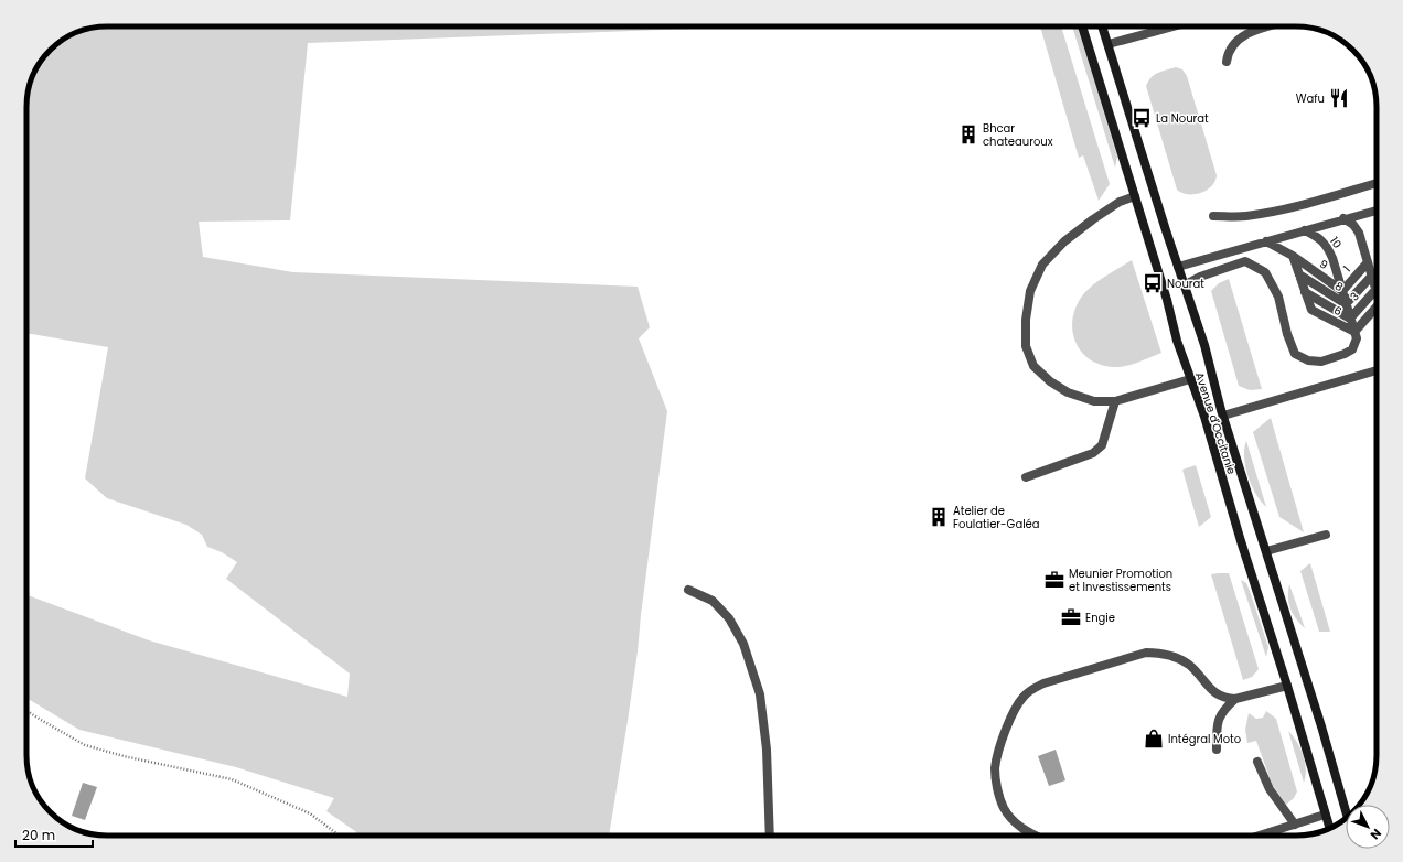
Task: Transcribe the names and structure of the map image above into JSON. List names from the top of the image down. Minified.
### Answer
{"streets":{"main road":["Avenue d'Occitanie"],"street":["10","9","1","8","3","6"]},"crossings":[["10","9"],["10","1"],["10","8"],["10","3"],["10","6"],["9","1"]],"places":{"restaurant":["Wafu"],"bus stop":["La Nourat","Nourat"],"building":["Bhcar chateauroux","Atelier de Foulatier-Galéa"],"office":["Meunier Promotion et Investissements","Engie"],"shop":["Intégral Moto"]},"scale_bar":"20 m","north":"bottom right"}
